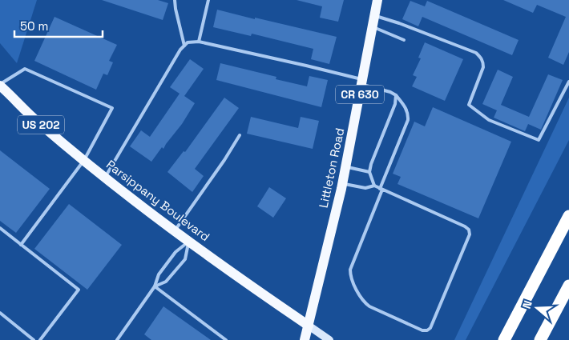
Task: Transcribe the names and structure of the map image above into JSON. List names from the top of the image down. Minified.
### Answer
{"streets":{"main road":["CR 630","US 202","Littleton Road","Parsippany Boulevard"]},"crossings":[["Littleton Road","Parsippany Boulevard"]],"scale_bar":"50 m","north":"left"}
